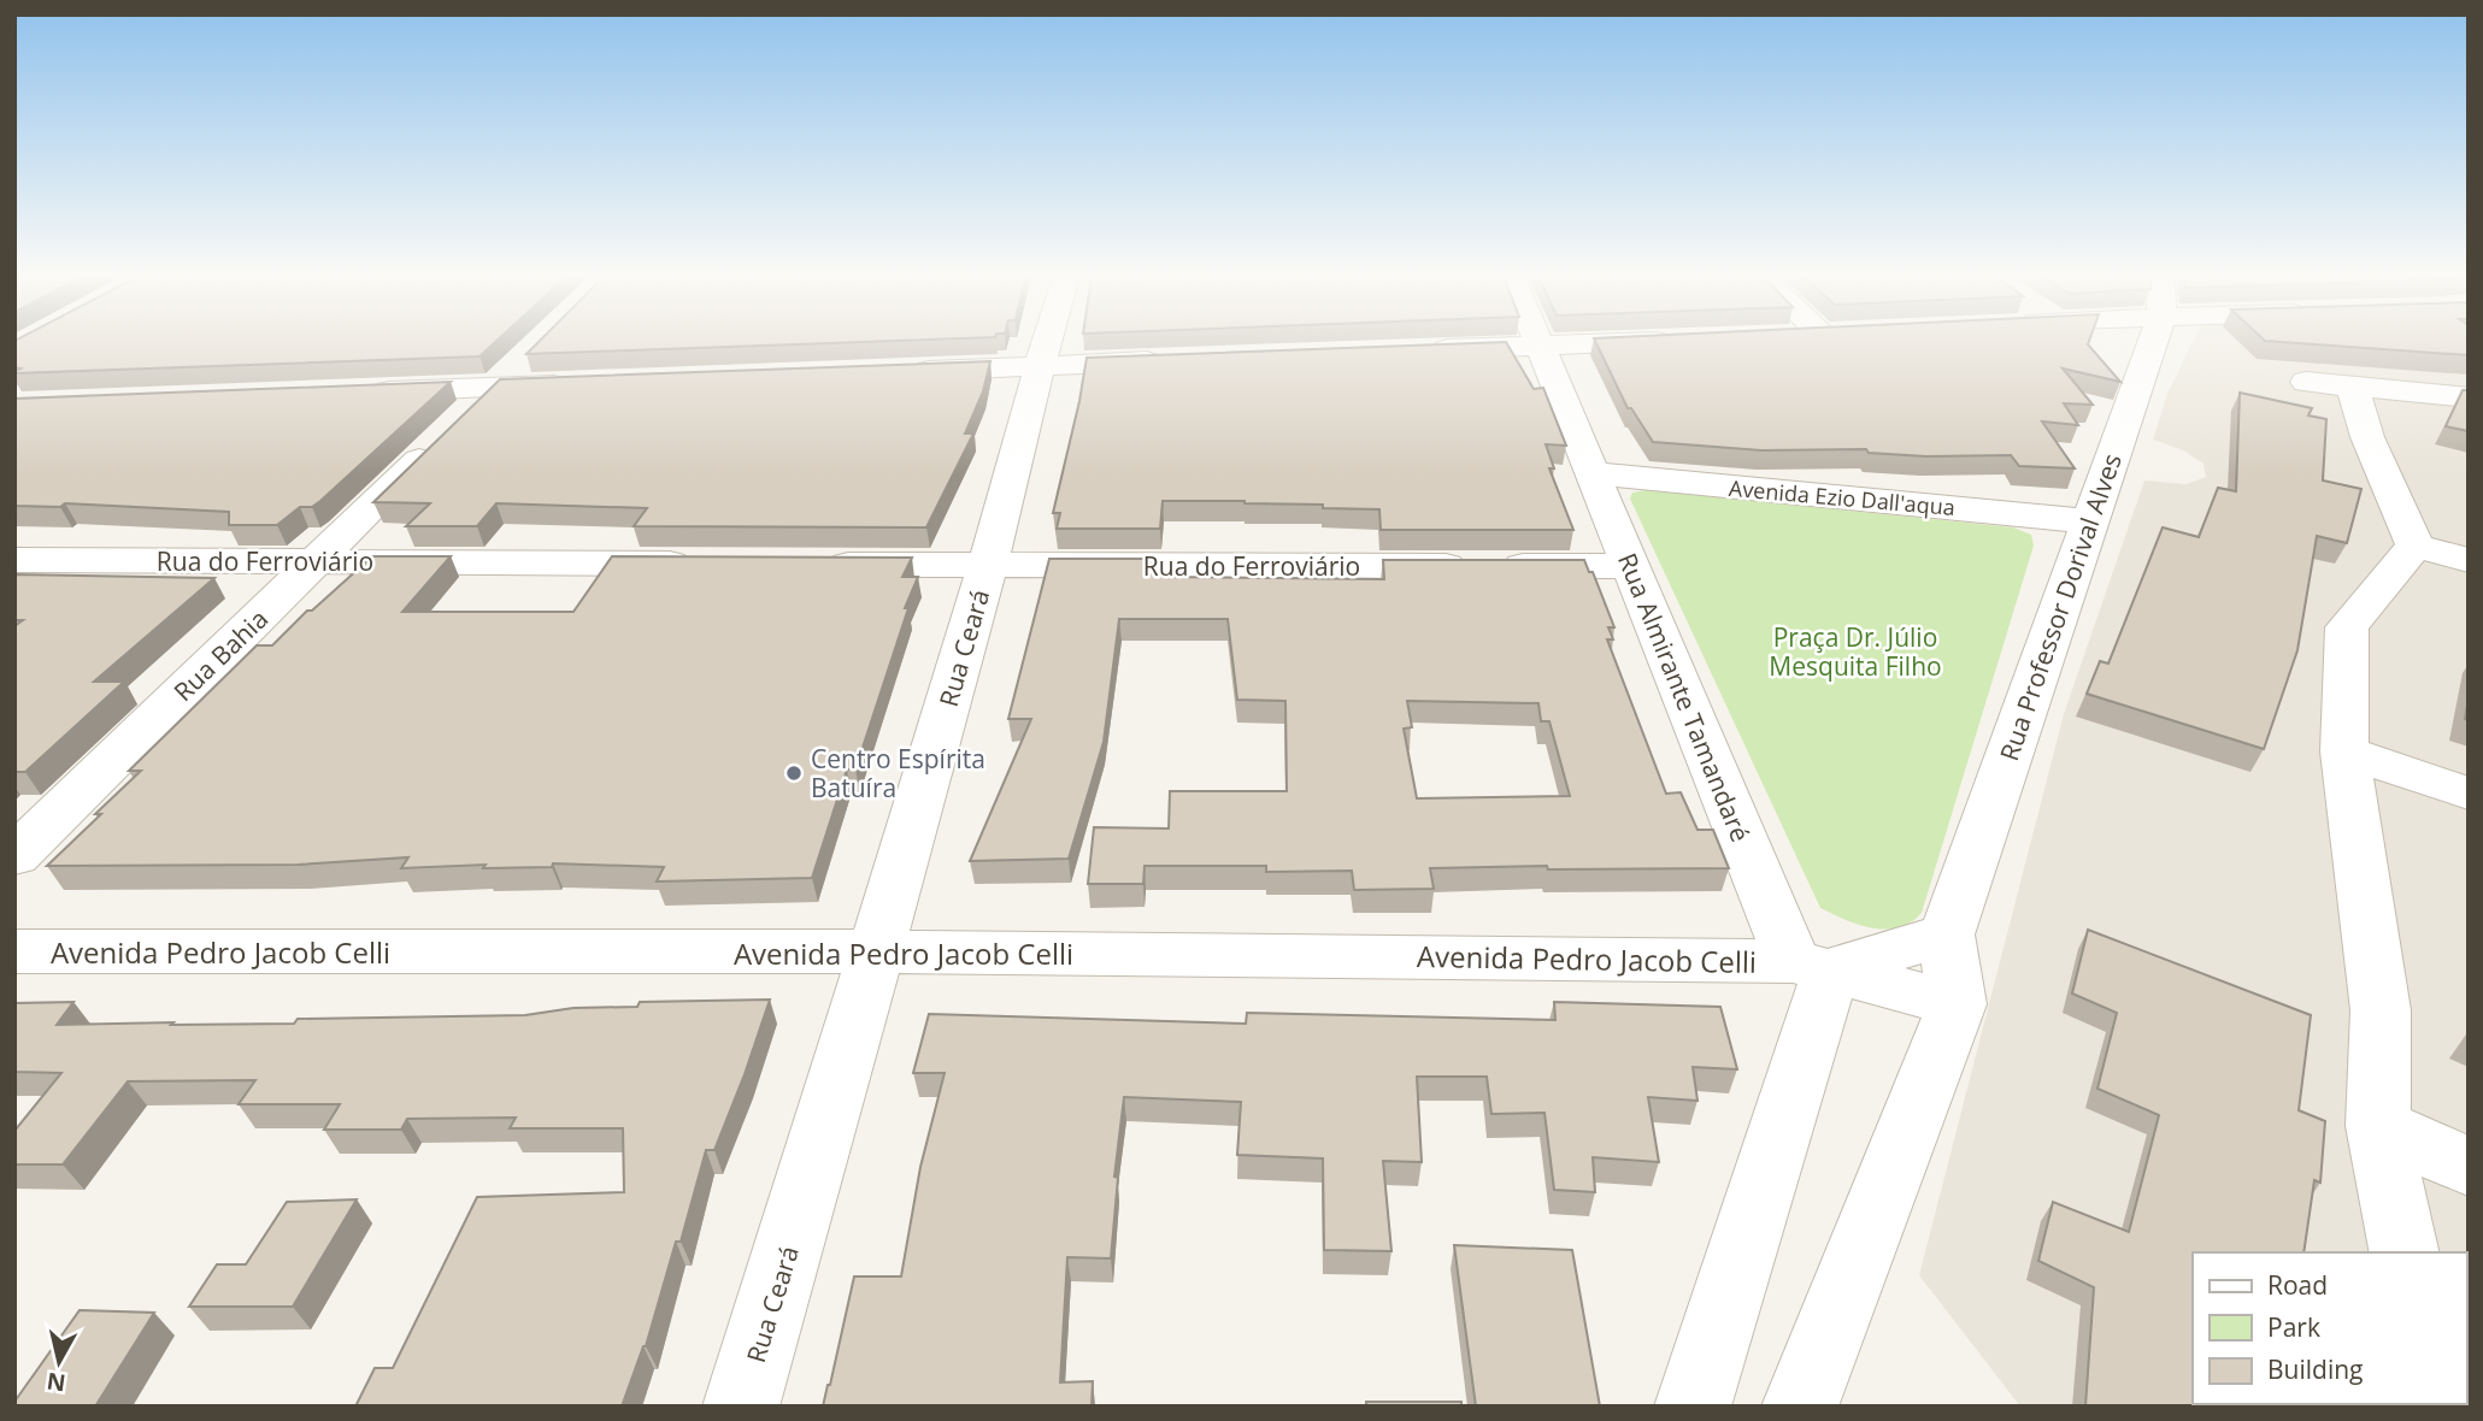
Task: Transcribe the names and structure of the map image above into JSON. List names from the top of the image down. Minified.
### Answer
{"streets":{"street":["Avenida Ezio Dall'aqua","Rua do Ferroviário","Rua Professor Dorival Alves","Rua Ceará","Rua Bahia","Rua Almirante Tamandaré","Avenida Pedro Jacob Celli"]},"crossings":[["Avenida Ezio Dall'aqua","Rua Professor Dorival Alves"],["Avenida Ezio Dall'aqua","Rua Almirante Tamandaré"],["Rua do Ferroviário","Rua Ceará"],["Rua do Ferroviário","Rua Bahia"],["Rua do Ferroviário","Rua Almirante Tamandaré"],["Rua Ceará","Avenida Pedro Jacob Celli"],["Rua Almirante Tamandaré","Avenida Pedro Jacob Celli"]],"parks":["Praça Dr. Júlio Mesquita Filho"],"places":["Centro Espírita Batuíra"],"legend":["Road","Park","Building"],"north":"bottom"}
